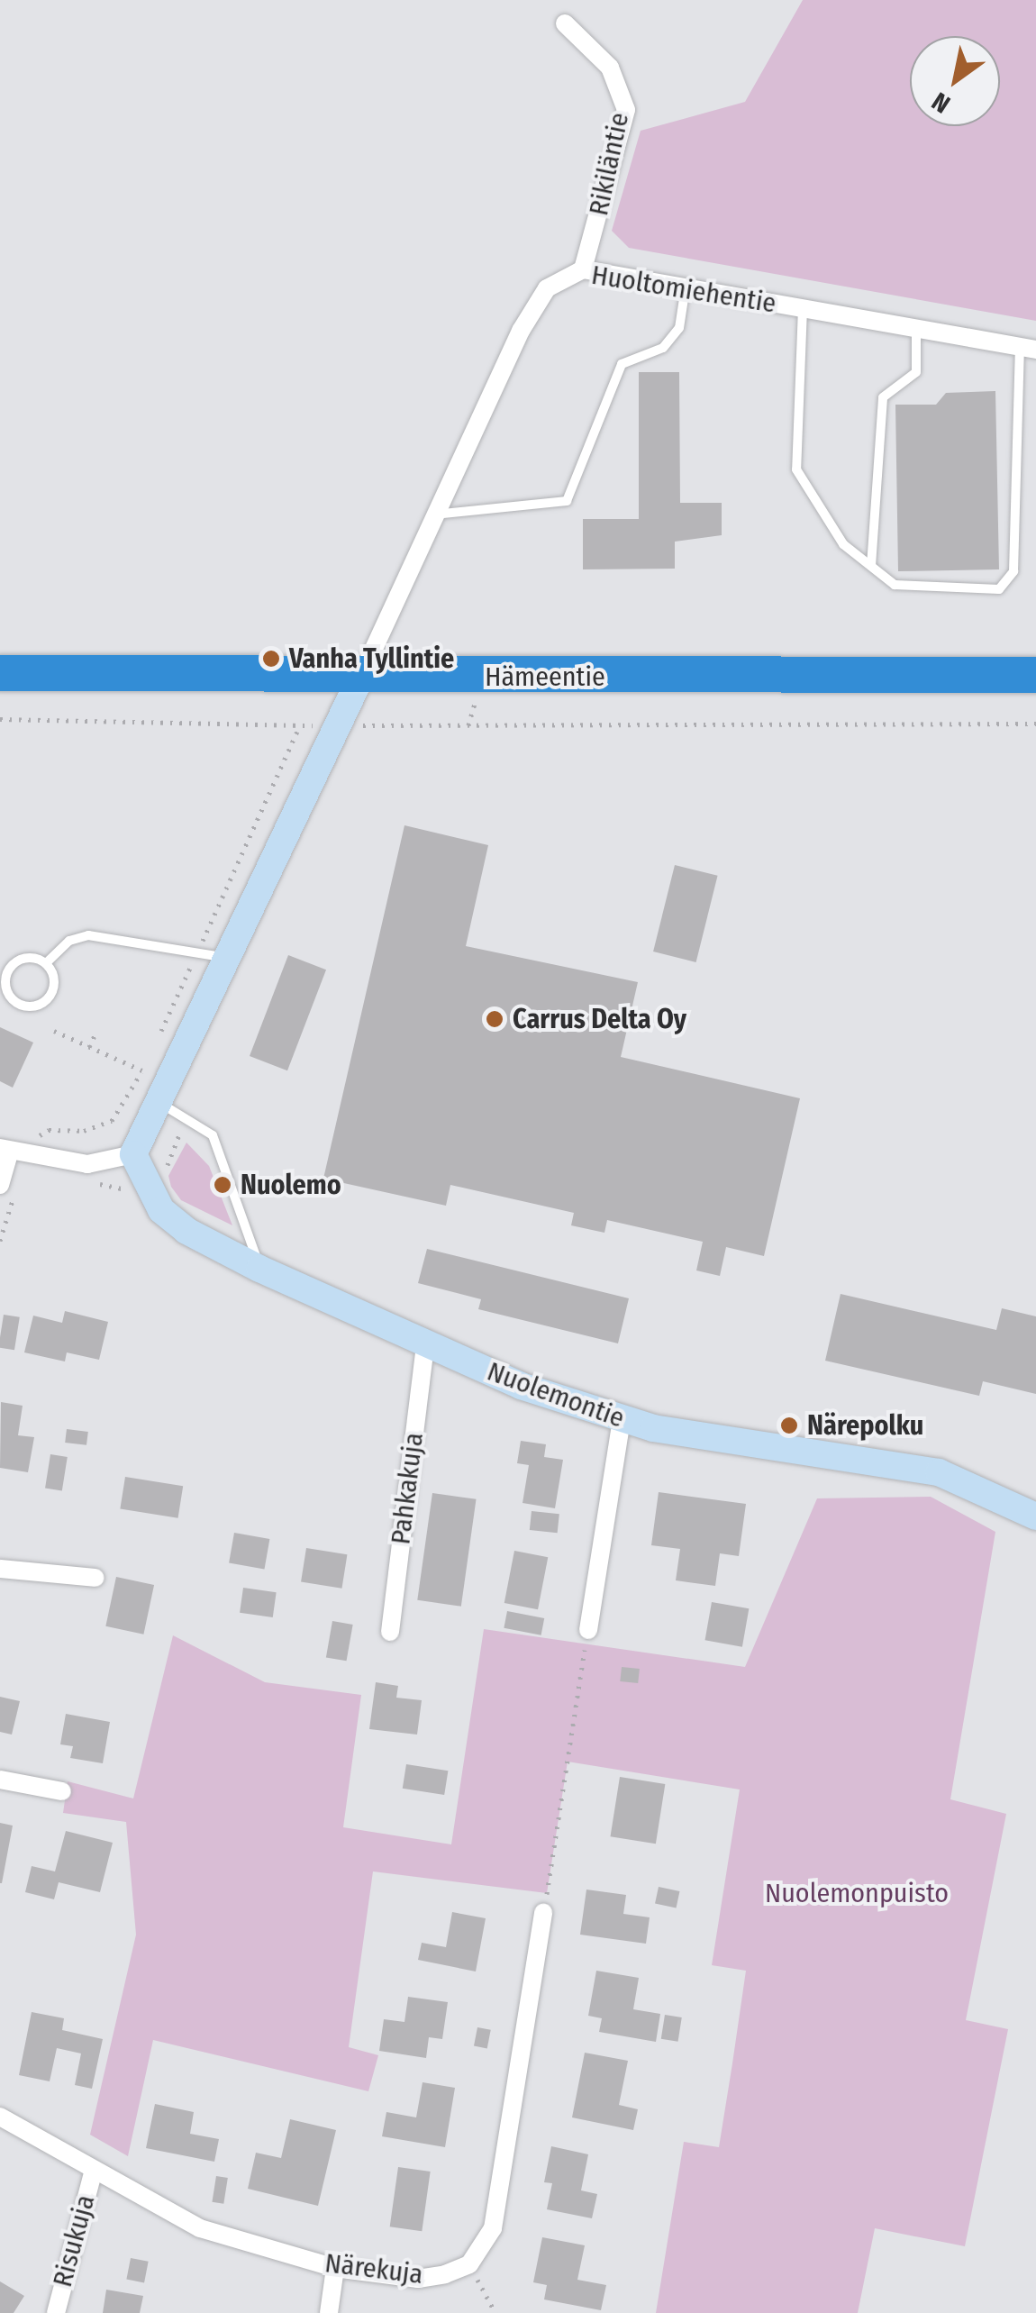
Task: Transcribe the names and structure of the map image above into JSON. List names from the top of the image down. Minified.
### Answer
{"streets":{"highway":["Hämeentie"],"street":["Rikiläntie","Huoltomiehentie","Nuolemontie","Pahkakuja","Risukuja","Närekuja"]},"crossings":[["Rikiläntie","Huoltomiehentie"],["Huoltomiehentie","Hämeentie"],["Nuolemontie","Pahkakuja"],["Risukuja","Närekuja"]],"parks":["Nuolemonpuisto"],"places":["Vanha Tyllintie","Carrus Delta Oy","Nuolemo","Närepolku"],"north":"bottom left"}
